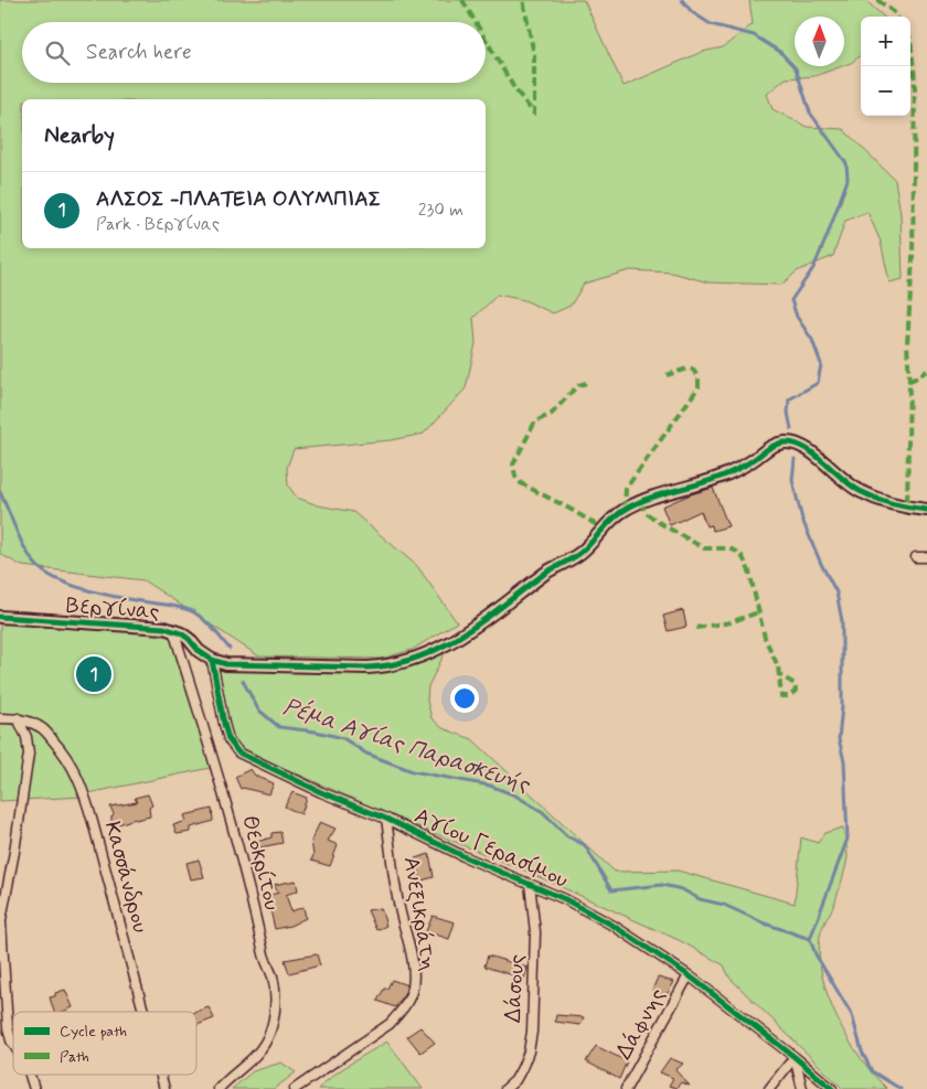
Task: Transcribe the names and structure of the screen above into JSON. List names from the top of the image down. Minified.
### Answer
{"streets":{"street":["Βεργίνας","Αγίου Γερασίμου","Θεοκρίτου","Κασσάνδρου","Ανεξικράτη","Δάσους","Δάφνης"]},"crossings":[["Βεργίνας","Αγίου Γερασίμου"],["Βεργίνας","Θεοκρίτου"],["Αγίου Γερασίμου","Ανεξικράτη"],["Αγίου Γερασίμου","Δάσους"],["Αγίου Γερασίμου","Δάφνης"]],"water":["Ρέμα Αγίας Παρασκευής"],"legend":["Cycle path","Path"],"north":"top","page":{"map_buttons":["+","−"],"search":"Search here","heading":"Nearby","list":[{"mark":"1","name":"ΑΛΣΟΣ -ΠΛΑΤΕΙΑ ΟΛΥΜΠΙΑΣ","note":"Park · Βεργίνας","value":"230 m"}],"pins":"1"}}
